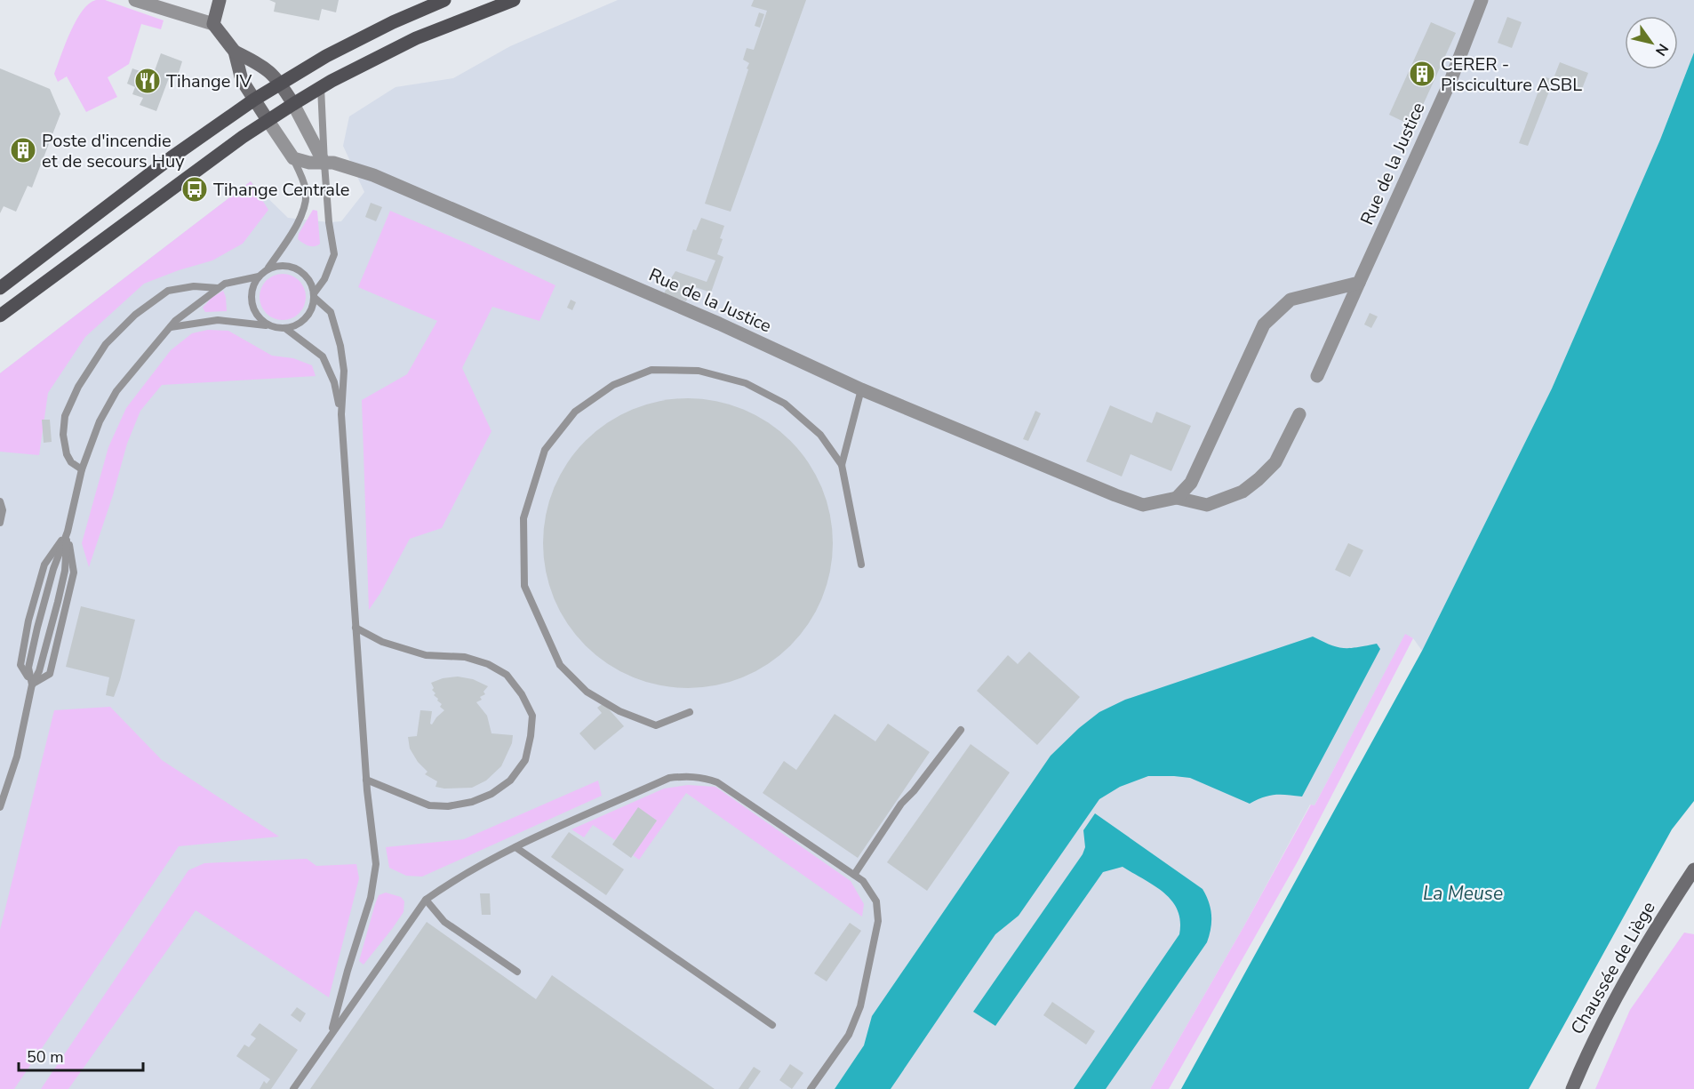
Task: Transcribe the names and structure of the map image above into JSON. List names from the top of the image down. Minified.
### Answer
{"streets":{"main road":["Chaussée de Liège"],"street":["Rue de la Justice"]},"water":["La Meuse"],"places":{"building":["CERER - Pisciculture ASBL","Poste d'incendie et de secours Huy"],"restaurant":["Tihange IV"],"bus stop":["Tihange Centrale"]},"scale_bar":"50 m","north":"bottom right"}
